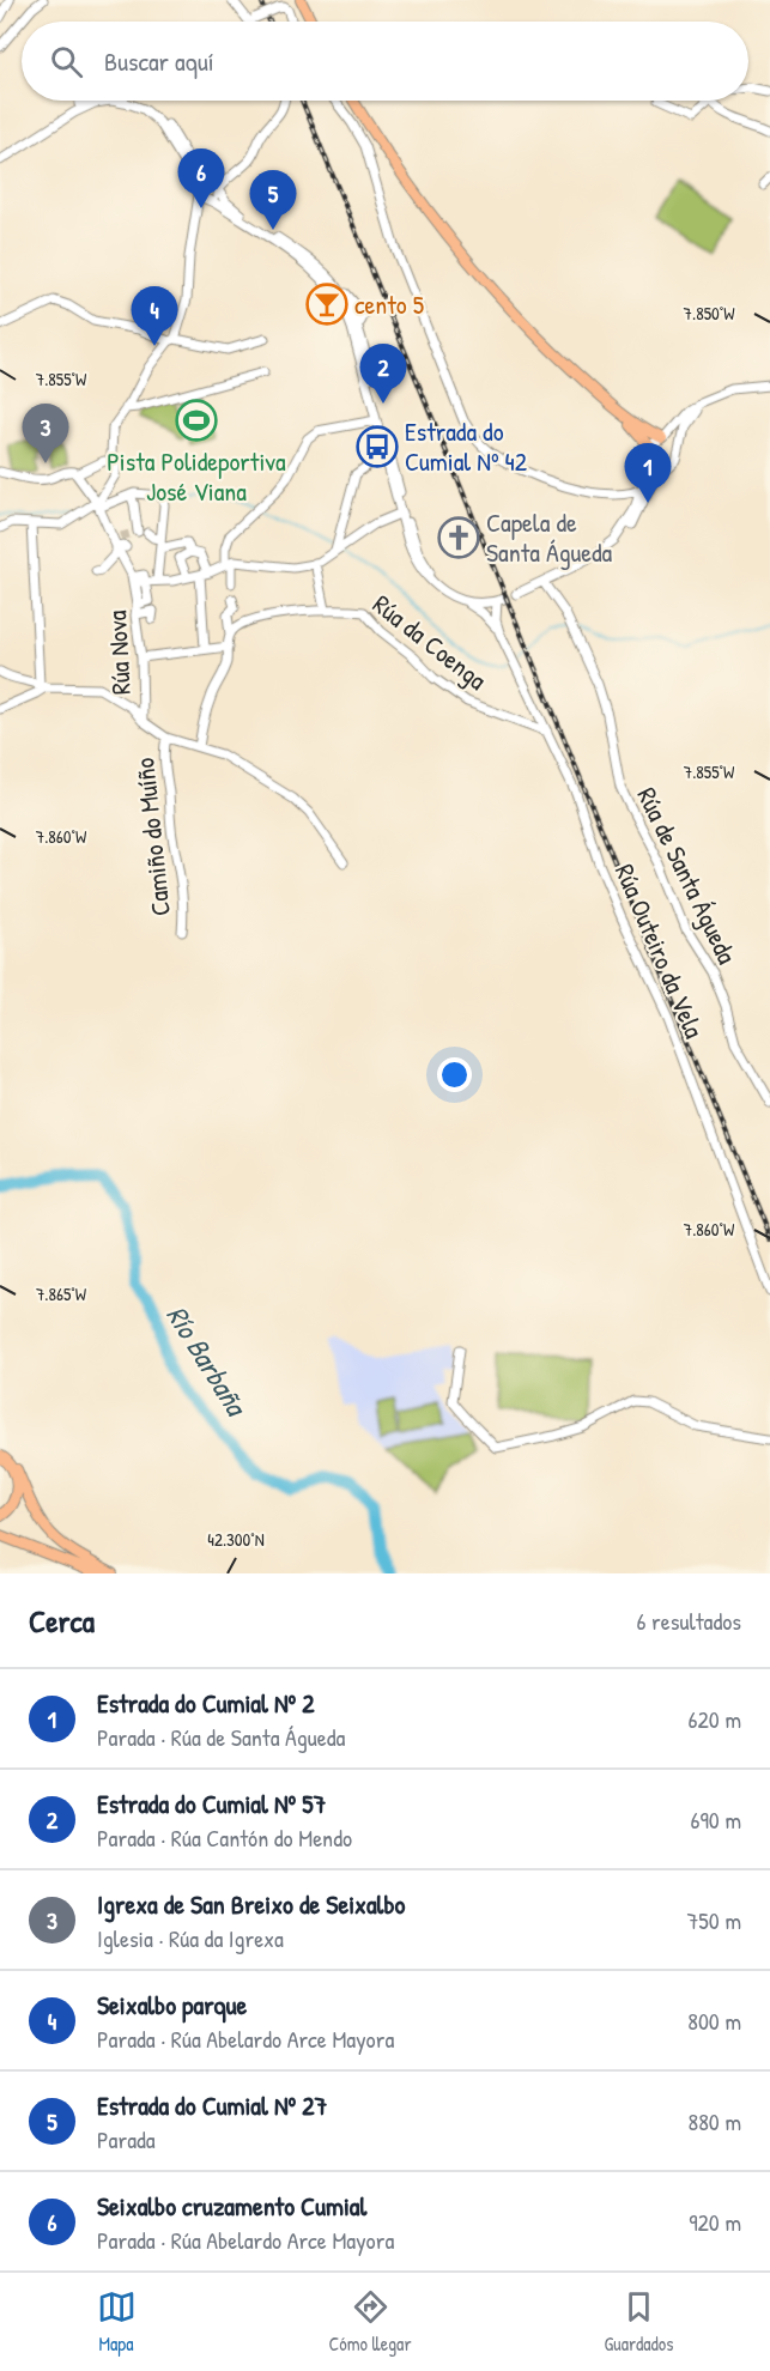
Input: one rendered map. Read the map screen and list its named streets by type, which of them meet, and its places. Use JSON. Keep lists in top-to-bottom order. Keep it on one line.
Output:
{"streets":{"street":["Rúa da Coenga","Rúa Nova","Camiño do Muíño","Rúa de Santa Águeda","Rúa Outeiro da Vela"]},"crossings":[["Rúa da Coenga","Rúa Outeiro da Vela"]],"water":["Río Barbaña"],"places":{"bar":["cento 5"],"sports":["Pista Polideportiva José Viana"],"bus stop":["Estrada do Cumial Nº 42"],"church":["Capela de Santa Águeda"]},"page":{"search":"Buscar aquí","pins":["6","5","4","2","3","1"],"heading":["Cerca","6 resultados"],"list":[{"mark":"1","name":"Estrada do Cumial Nº 2","note":"Parada · Rúa de Santa Águeda","value":"620 m"},{"mark":"2","name":"Estrada do Cumial Nº 57","note":"Parada · Rúa Cantón do Mendo","value":"690 m"},{"mark":"3","name":"Igrexa de San Breixo de Seixalbo","note":"Iglesia · Rúa da Igrexa","value":"750 m"},{"mark":"4","name":"Seixalbo parque","note":"Parada · Rúa Abelardo Arce Mayora","value":"800 m"},{"mark":"5","name":"Estrada do Cumial Nº 27","note":"Parada","value":"880 m"},{"mark":"6","name":"Seixalbo cruzamento Cumial","note":"Parada · Rúa Abelardo Arce Mayora","value":"920 m"}],"nav":["Mapa","Cómo llegar","Guardados"]},"coordinates":["7.850°W","7.855°W","7.860°W","7.865°W","42.300°N"]}
